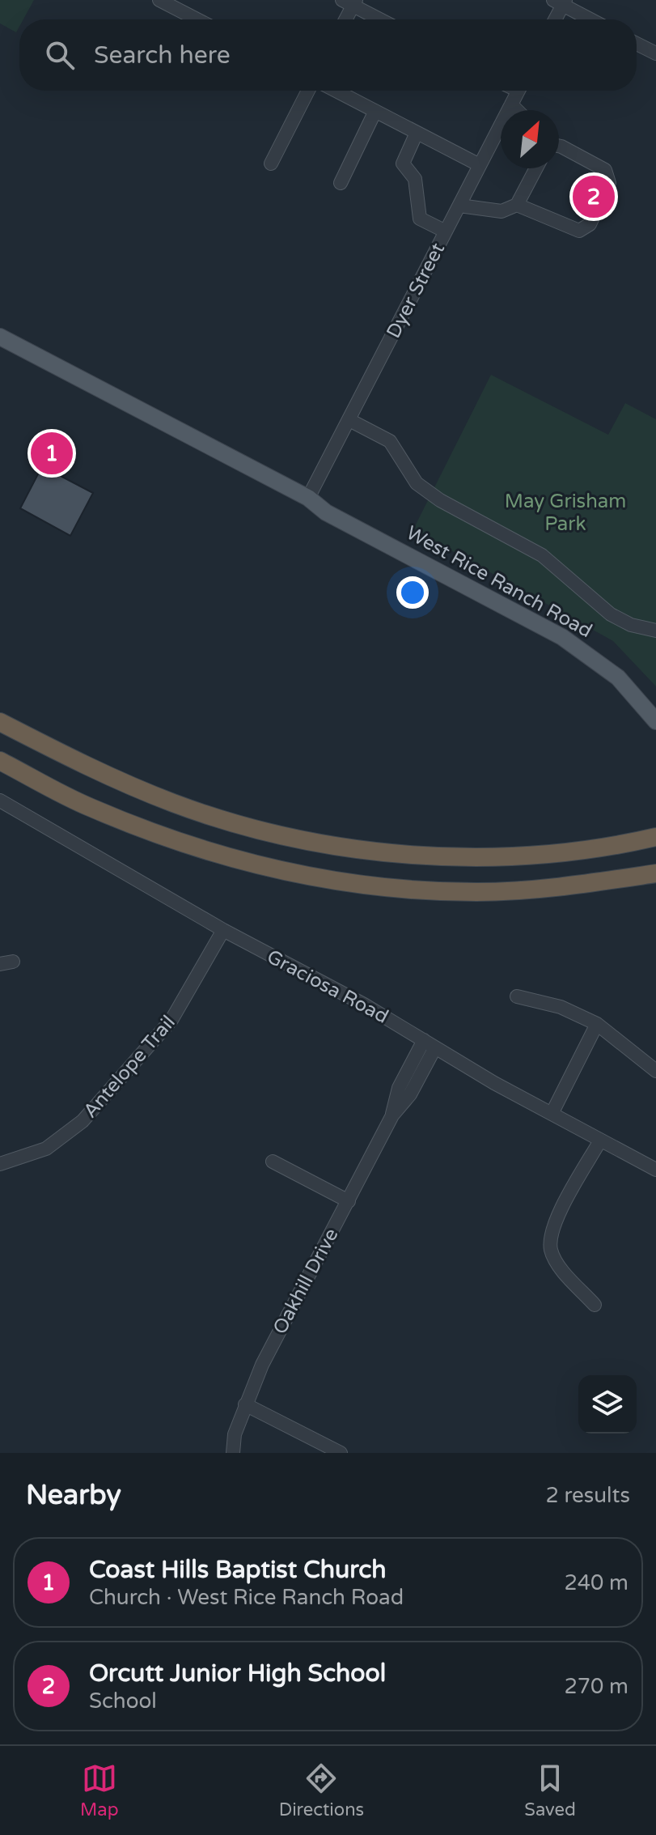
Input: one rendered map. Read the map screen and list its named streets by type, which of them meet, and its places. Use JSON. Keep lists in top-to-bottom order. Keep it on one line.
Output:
{"streets":{"main road":["West Rice Ranch Road"],"street":["Dyer Street","Graciosa Road","Antelope Trail","Oakhill Drive"]},"crossings":[["Dyer Street","West Rice Ranch Road"],["Graciosa Road","Antelope Trail"],["Graciosa Road","Oakhill Drive"]],"parks":["May Grisham Park"],"north":"top right","page":{"search":"Search here","pins":["2","1"],"heading":["Nearby","2 results"],"list":[{"mark":"1","name":"Coast Hills Baptist Church","note":"Church · West Rice Ranch Road","value":"240 m"},{"mark":"2","name":"Orcutt Junior High School","note":"School","value":"270 m"}],"nav":["Map","Directions","Saved"]}}
